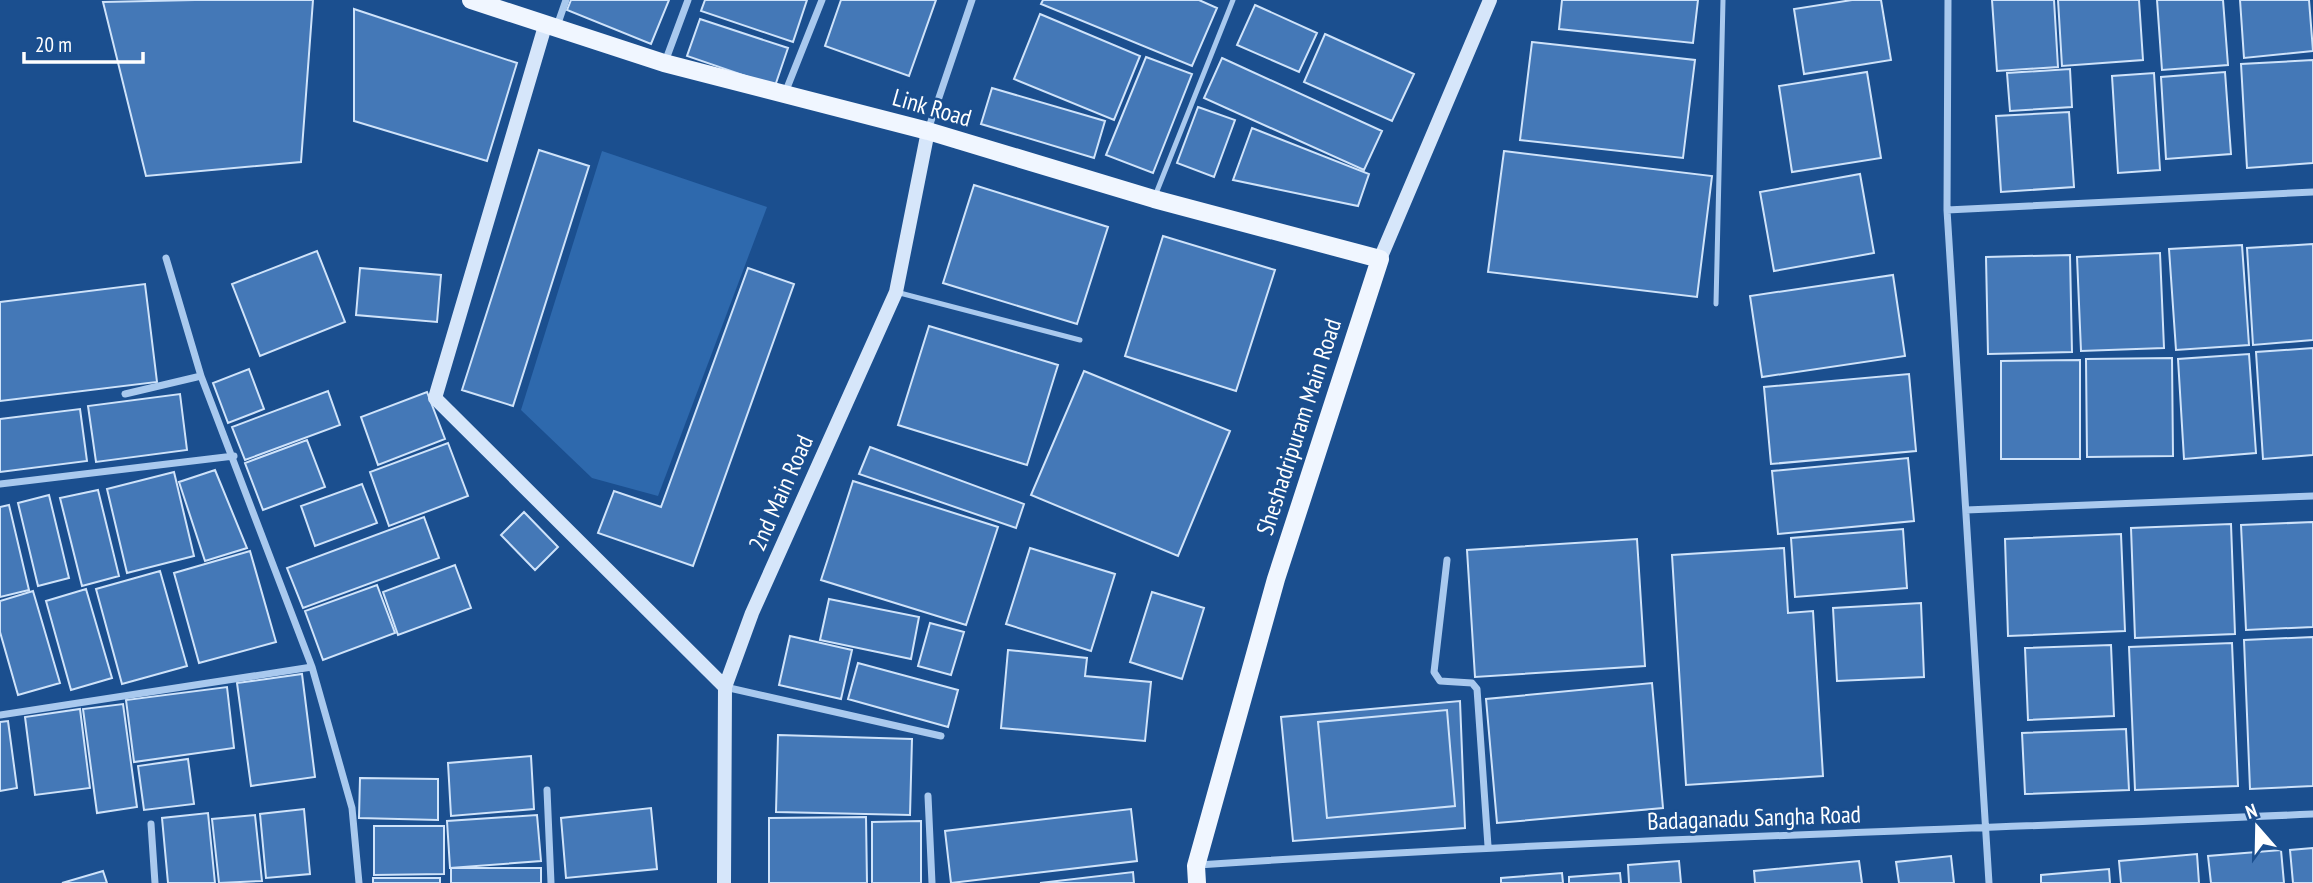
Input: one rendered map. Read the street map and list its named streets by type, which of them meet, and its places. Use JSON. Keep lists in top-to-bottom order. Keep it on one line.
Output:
{"streets":{"main road":["Link Road","Sheshadripuram Main Road"],"street":["2nd Main Road","Badaganadu Sangha Road"]},"crossings":[["Link Road","Sheshadripuram Main Road"],["Link Road","2nd Main Road"],["Sheshadripuram Main Road","Badaganadu Sangha Road"]],"scale_bar":"20 m","north":"top"}
